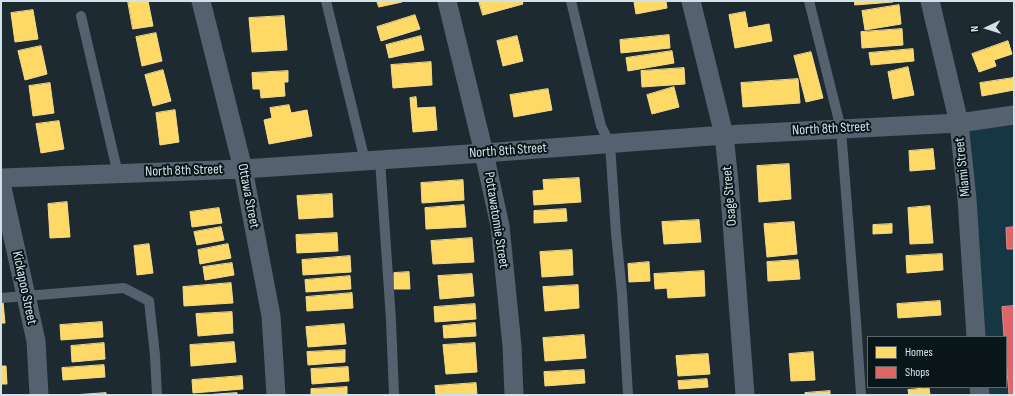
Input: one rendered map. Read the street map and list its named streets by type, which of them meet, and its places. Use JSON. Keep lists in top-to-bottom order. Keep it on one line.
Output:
{"streets":{"street":["North 8th Street","Miami Street","Ottawa Street","Osage Street","Pottawatomie Street","Kickapoo Street"]},"crossings":[["North 8th Street","Miami Street"],["North 8th Street","Ottawa Street"],["North 8th Street","Osage Street"],["North 8th Street","Pottawatomie Street"]],"legend":["Homes","Shops"],"north":"left"}
